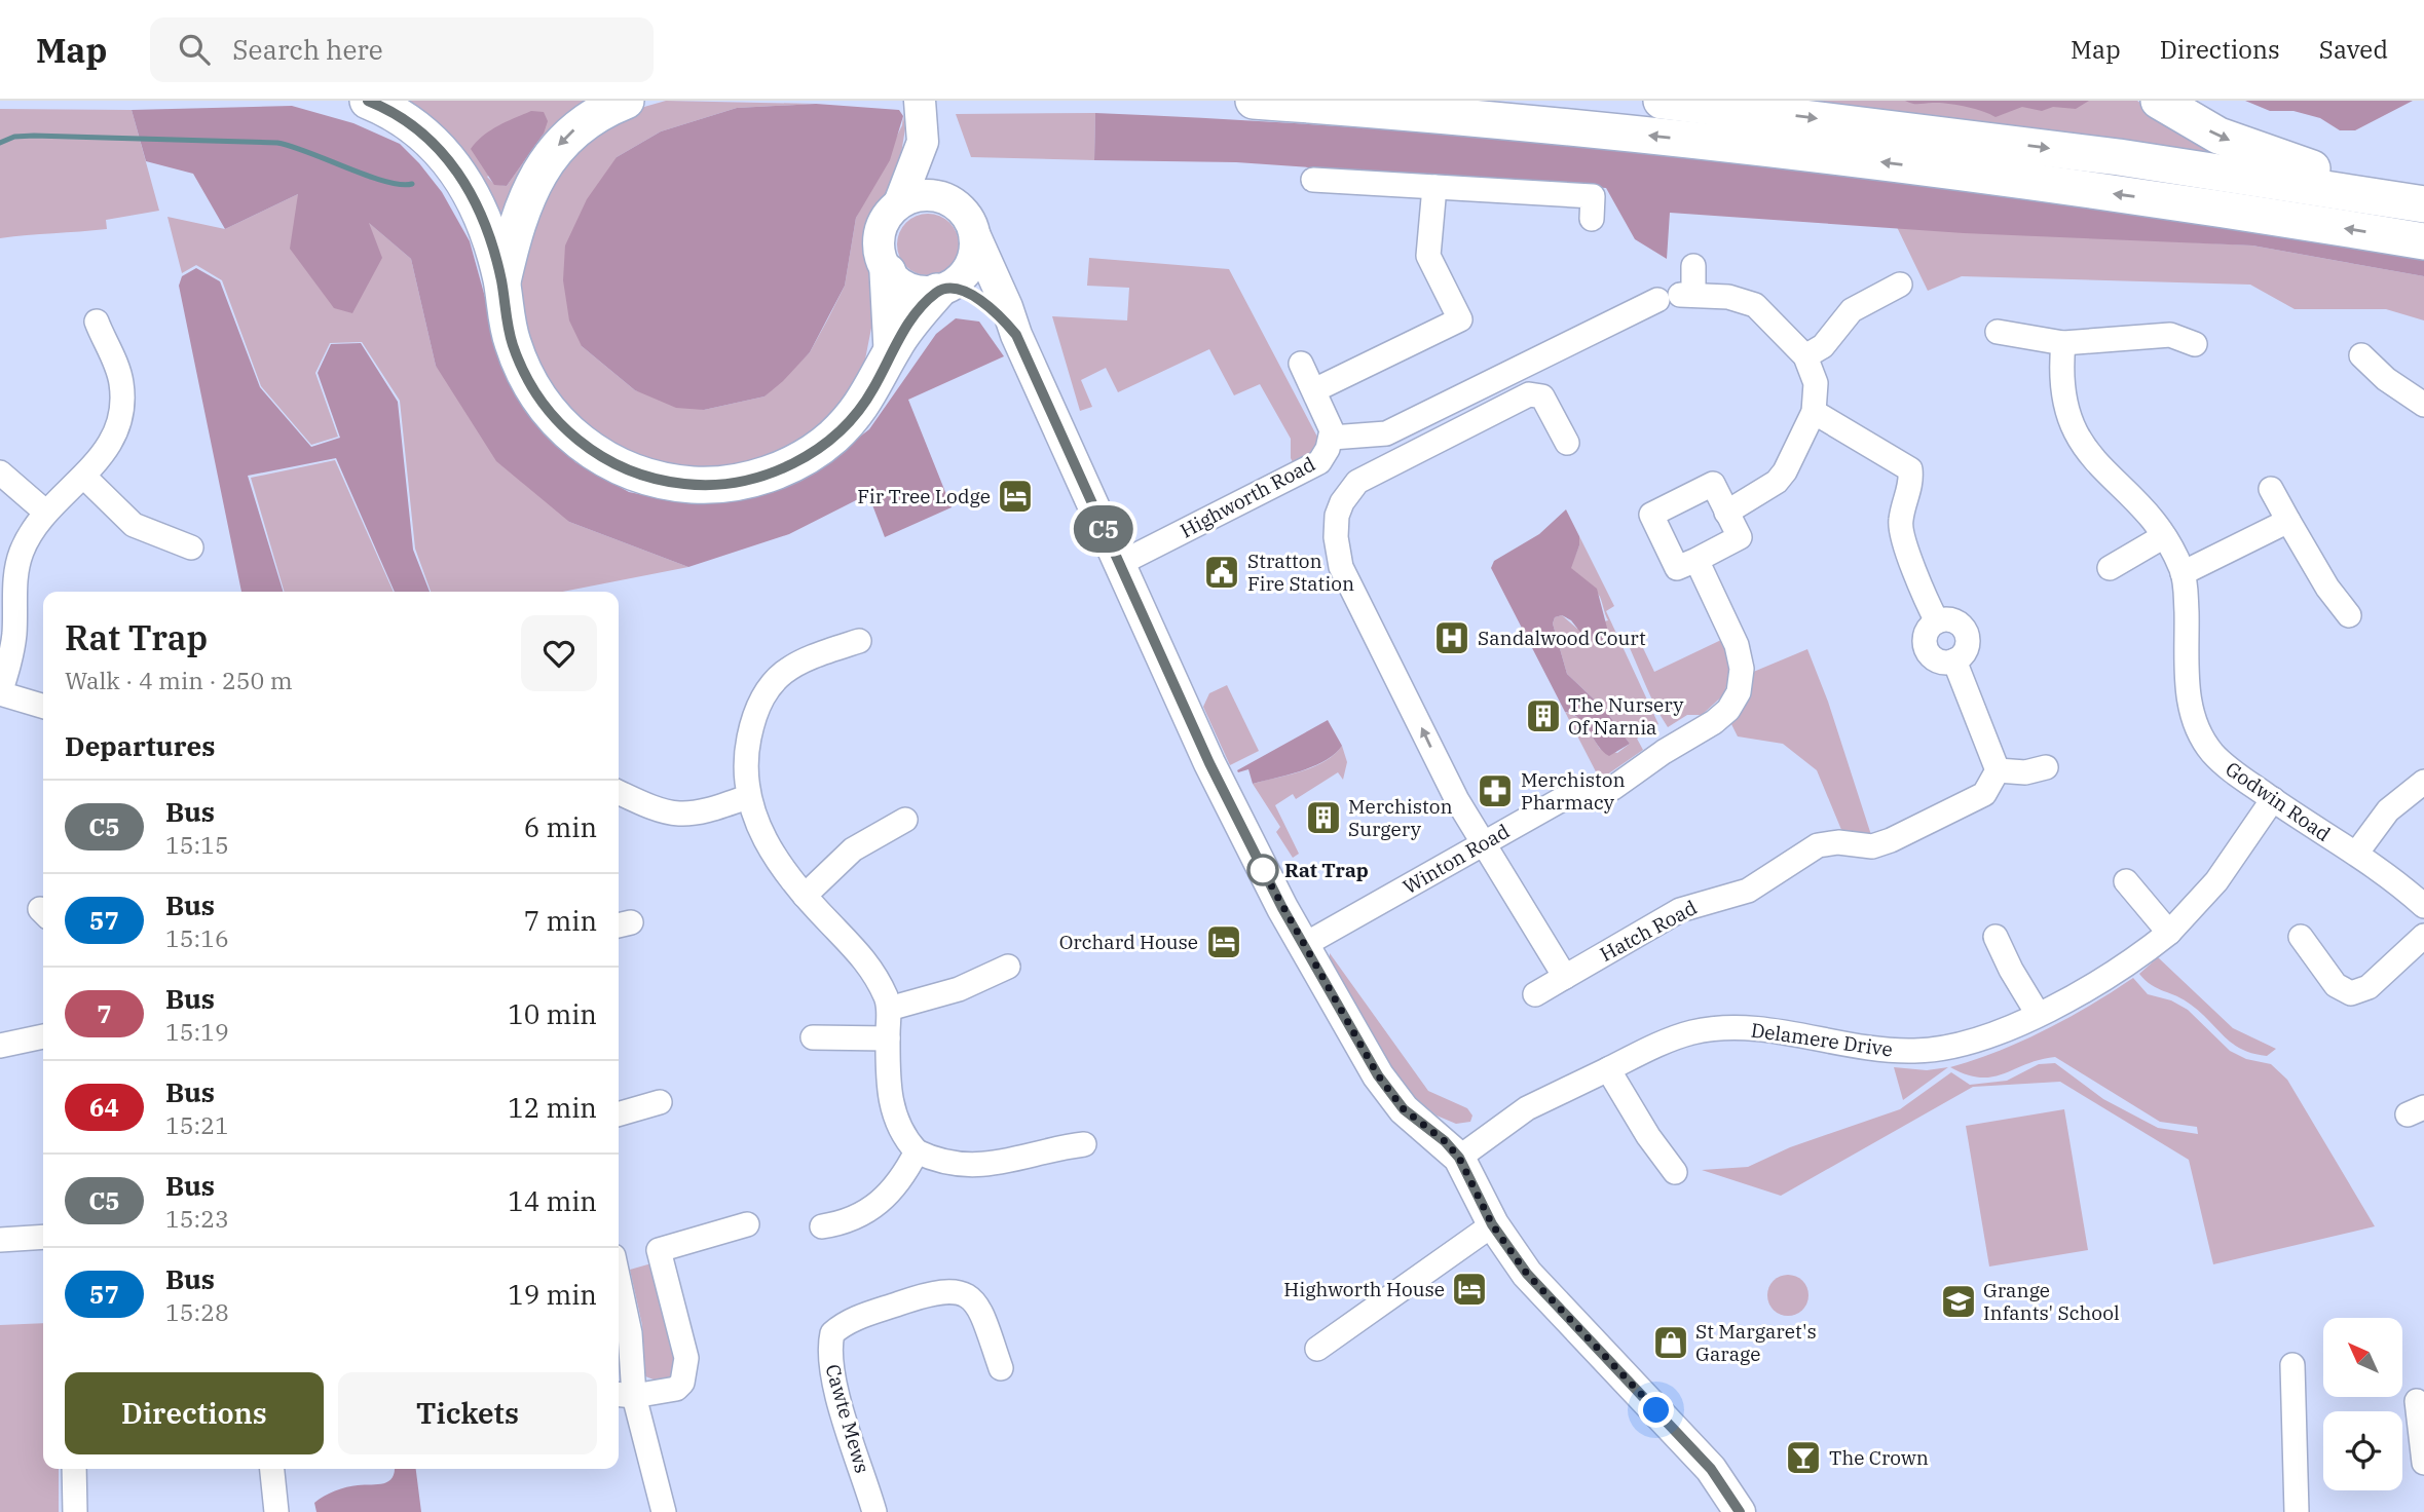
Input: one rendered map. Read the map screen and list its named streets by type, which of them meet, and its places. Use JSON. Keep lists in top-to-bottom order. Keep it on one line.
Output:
{"streets":{"street":["Highworth Road","Godwin Road","Winton Road","Hatch Road","Delamere Drive","Cawte Mews"]},"crossings":[["Godwin Road","Delamere Drive"]],"places":{"hotel":["Fir Tree Lodge","Orchard House","Highworth House"],"public building":["Stratton Fire Station"],"hospital":["Sandalwood Court"],"building":["The Nursery Of Narnia","Merchiston Surgery"],"pharmacy":["Merchiston Pharmacy"],"other":["Rat Trap"],"school or university":["Grange Infants' School"],"shop":["St Margaret's Garage"],"bar":["The Crown"]},"lines":["bus line C5"],"north":"top left","page":{"header":"Map","search":"Search here","nav":["Map","Directions","Saved"],"on_map":"C5","heading":[["Rat Trap","Walk · 4 min · 250 m"],"Departures"],"list":[{"mark":"C5","name":"Bus","note":"15:15","value":"6 min"},{"mark":"57","name":"Bus","note":"15:16","value":"7 min"},{"mark":"7","name":"Bus","note":"15:19","value":"10 min"},{"mark":"64","name":"Bus","note":"15:21","value":"12 min"},{"mark":"C5","name":"Bus","note":"15:23","value":"14 min"},{"mark":"57","name":"Bus","note":"15:28","value":"19 min"}],"buttons":["Directions","Tickets"]}}
